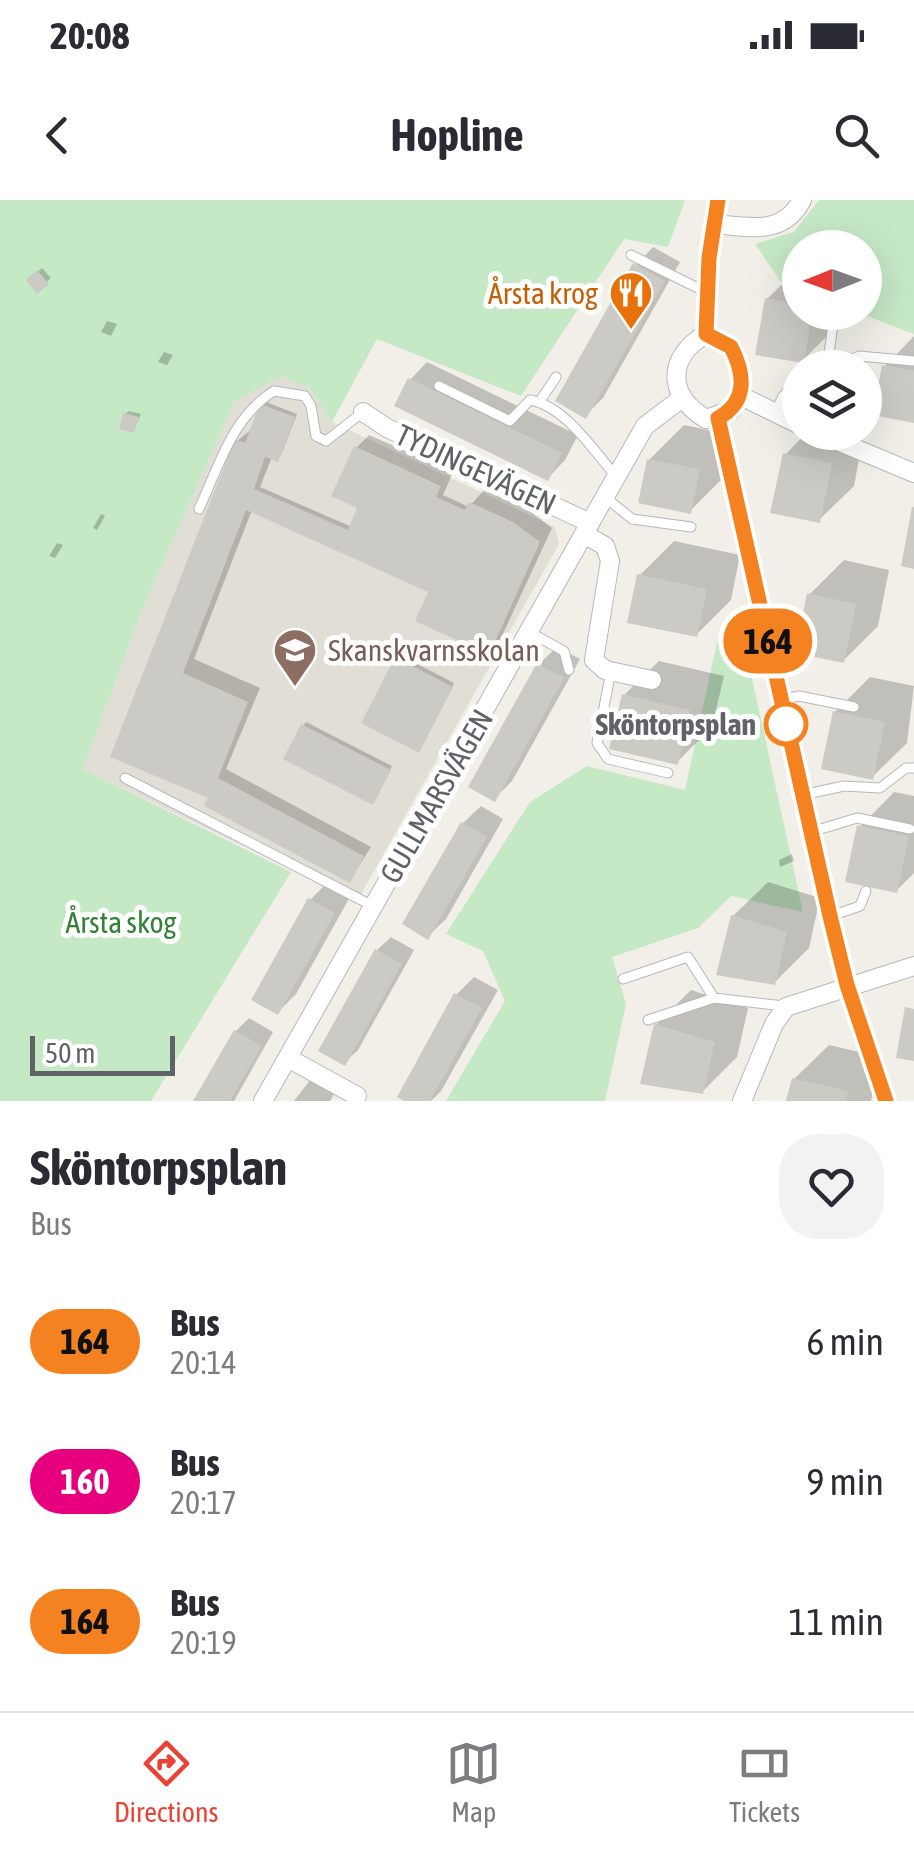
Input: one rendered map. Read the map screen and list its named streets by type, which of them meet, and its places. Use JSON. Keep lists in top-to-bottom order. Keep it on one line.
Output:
{"streets":{"street":["TYDINGEVÄGEN","GULLMARSVÄGEN"]},"crossings":[["TYDINGEVÄGEN","GULLMARSVÄGEN"]],"parks":["Årsta skog"],"places":{"restaurant":["Årsta krog"],"school or university":["Skanskvarnsskolan"],"other":["Sköntorpsplan"]},"lines":["bus line 164"],"scale_bar":"50 m","north":"left","page":{"status":"20:08","header":"Hopline","on_map":"164","scale":"50 m","heading":["Sköntorpsplan","Bus"],"list":[{"mark":"164","name":"Bus","note":"20:14","value":"6 min"},{"mark":"160","name":"Bus","note":"20:17","value":"9 min"},{"mark":"164","name":"Bus","note":"20:19","value":"11 min"}],"tabs":["Directions","Map","Tickets"]}}
